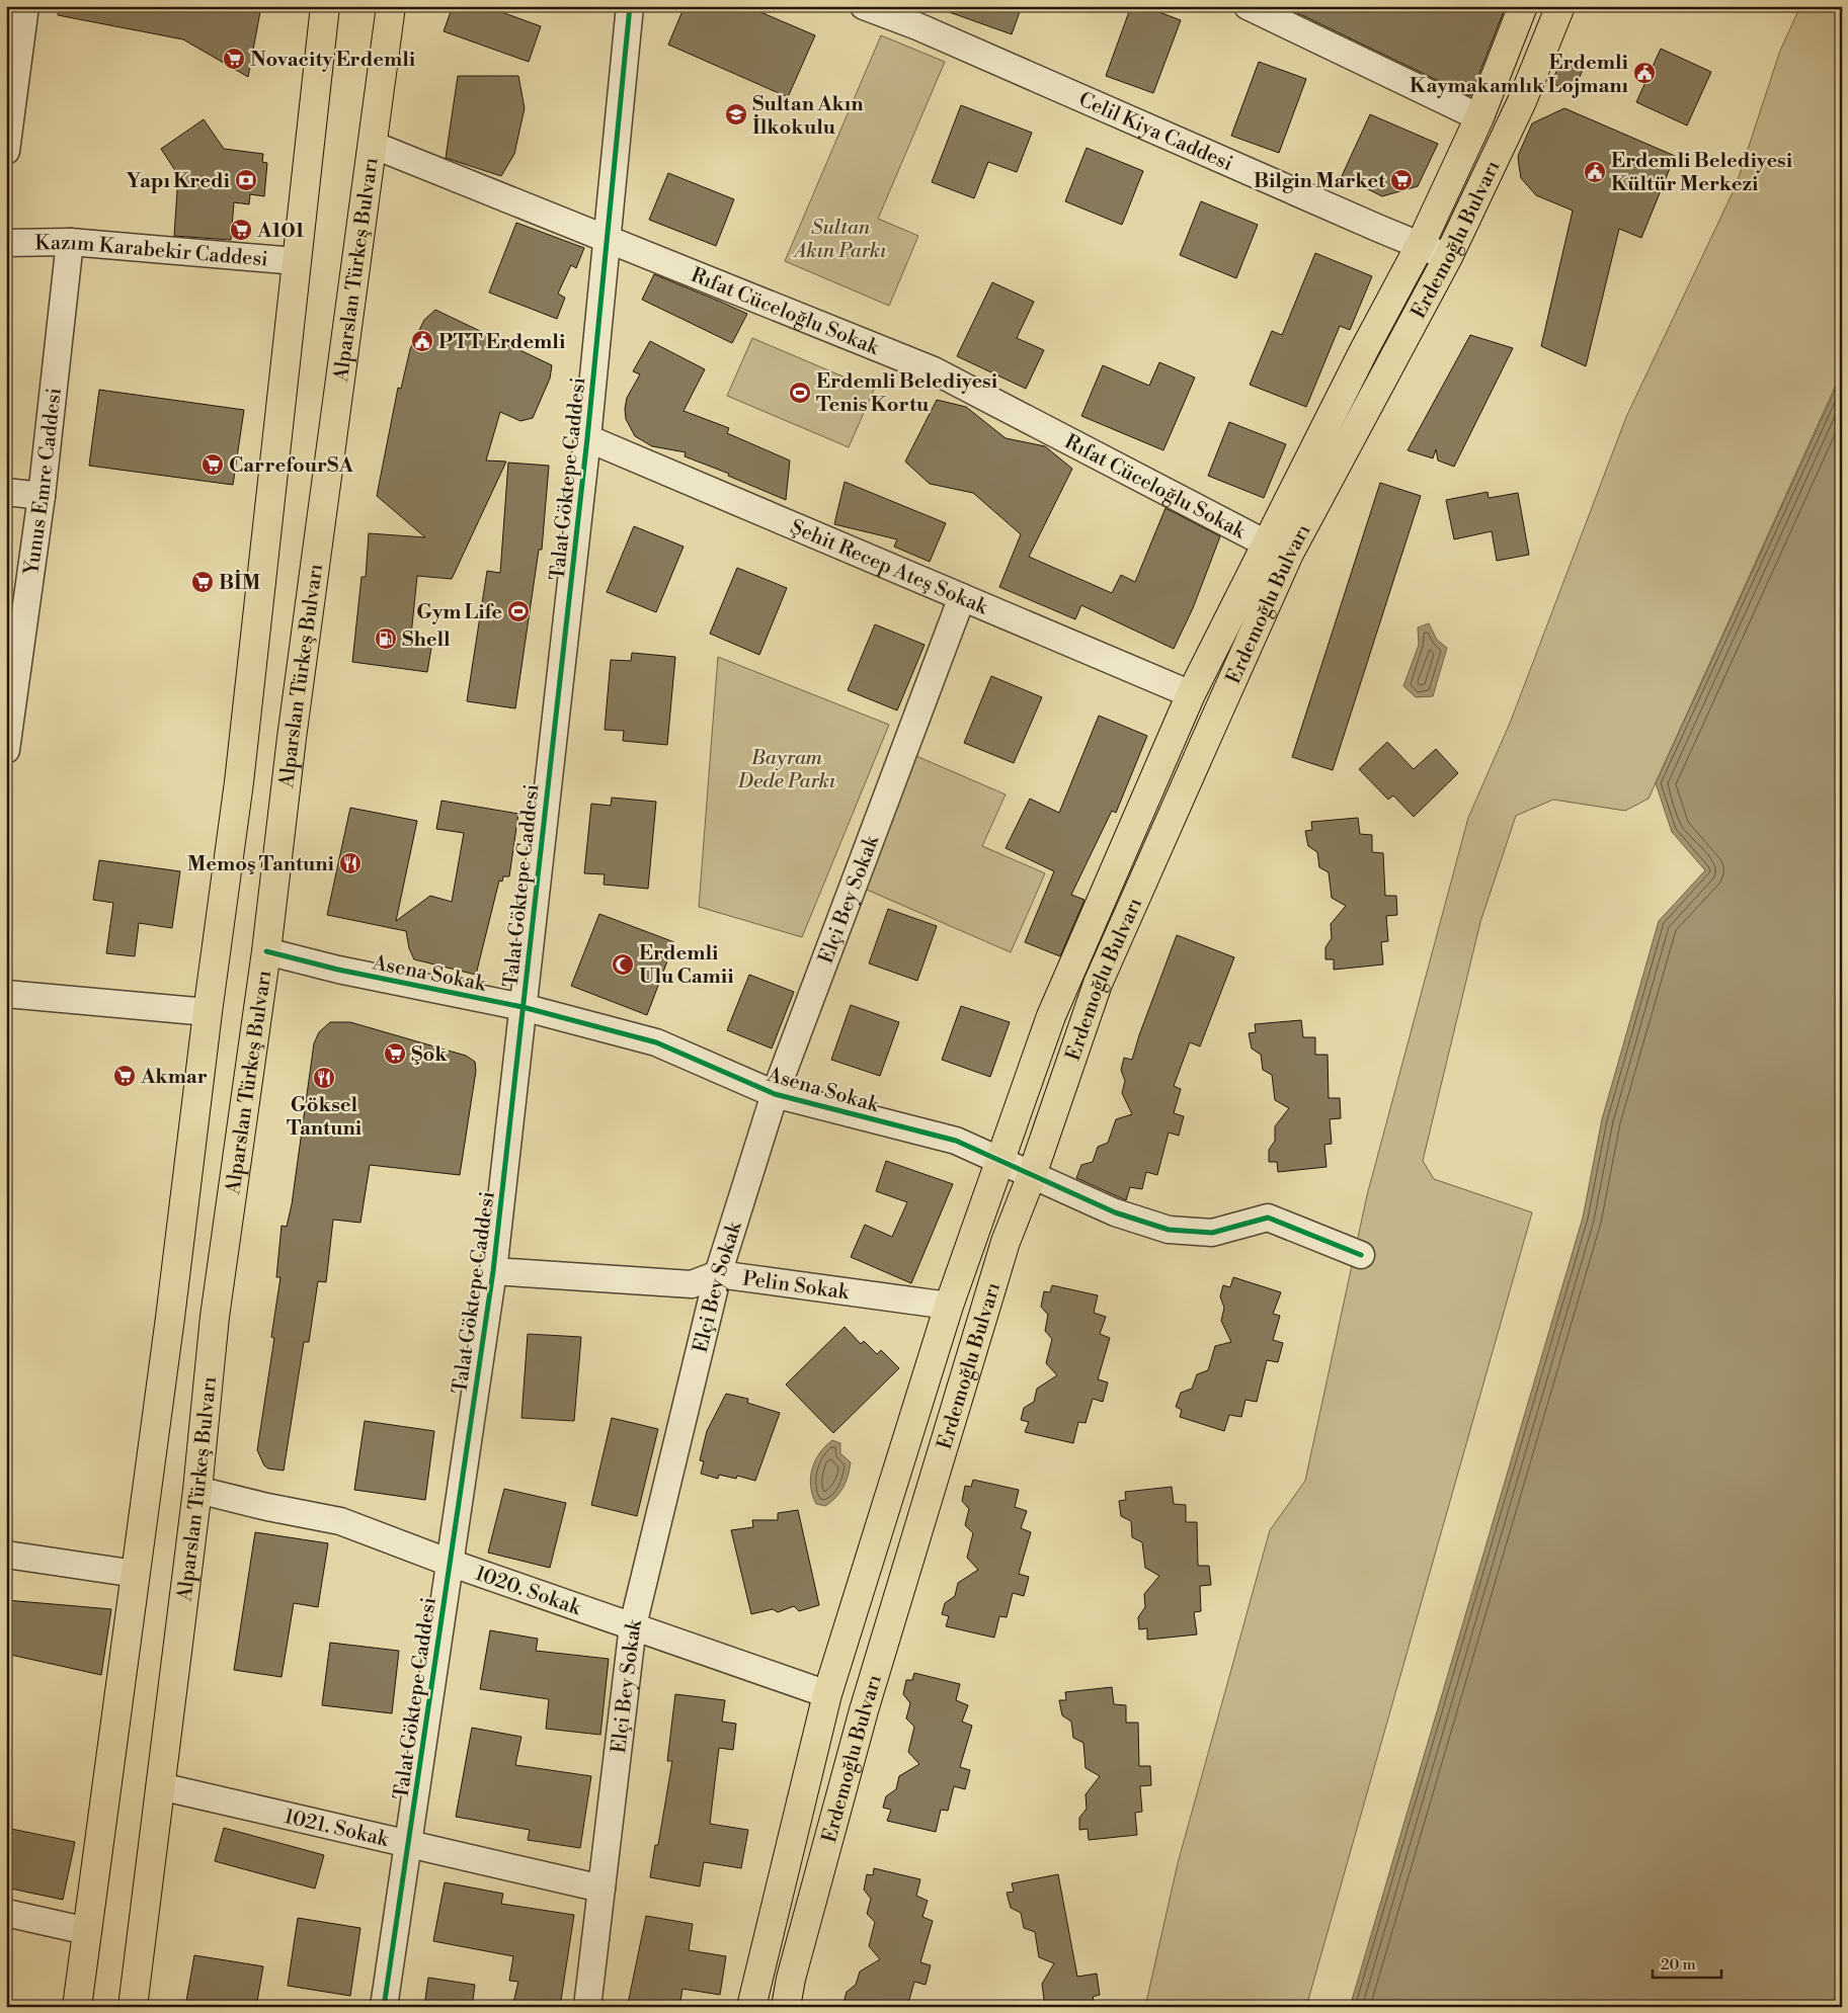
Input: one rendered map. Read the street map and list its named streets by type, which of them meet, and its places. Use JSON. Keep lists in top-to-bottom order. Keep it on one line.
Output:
{"streets":{"main road":["Erdemoğlu Bulvarı","Alparslan Türkeş Bulvarı"],"street":["Celil Kiya Caddesi","Kazım Karabekir Caddesi","Rıfat Cüceloğlu Sokak","Talat Göktepe Caddesi","Yunus Emre Caddesi","Şehit Recep Ateş Sokak","Elçi Bey Sokak","Asena Sokak","Pelin Sokak","1020. Sokak","1021. Sokak"]},"crossings":[["Celil Kiya Caddesi","Erdemoğlu Bulvarı"],["Erdemoğlu Bulvarı","Rıfat Cüceloğlu Sokak"],["Erdemoğlu Bulvarı","Şehit Recep Ateş Sokak"],["Erdemoğlu Bulvarı","Asena Sokak"],["Erdemoğlu Bulvarı","Pelin Sokak"],["Erdemoğlu Bulvarı","1020. Sokak"],["Kazım Karabekir Caddesi","Yunus Emre Caddesi"],["Alparslan Türkeş Bulvarı","Rıfat Cüceloğlu Sokak"],["Alparslan Türkeş Bulvarı","Asena Sokak"],["Alparslan Türkeş Bulvarı","1020. Sokak"],["Alparslan Türkeş Bulvarı","1021. Sokak"],["Rıfat Cüceloğlu Sokak","Talat Göktepe Caddesi"],["Talat Göktepe Caddesi","Şehit Recep Ateş Sokak"],["Talat Göktepe Caddesi","Asena Sokak"],["Talat Göktepe Caddesi","Pelin Sokak"],["Talat Göktepe Caddesi","1020. Sokak"],["Talat Göktepe Caddesi","1021. Sokak"],["Şehit Recep Ateş Sokak","Elçi Bey Sokak"],["Elçi Bey Sokak","Asena Sokak"],["Elçi Bey Sokak","Pelin Sokak"],["Elçi Bey Sokak","1020. Sokak"],["Elçi Bey Sokak","1021. Sokak"]],"parks":["Sultan Akın Parkı","Bayram Dede Parkı"],"places":{"supermarket":["Novacity Erdemli","Bilgin Market","A101","CarrefourSA","BİM","Şok","Akmar"],"public building":["Erdemli Kaymakamlık Lojmanı","Erdemli Belediyesi Kültür Merkezi","PTT Erdemli"],"school or university":["Sultan Akın İlkokulu"],"bank":["Yapı Kredi"],"sports":["Erdemli Belediyesi Tenis Kortu","Gym Life"],"fuel station":["Shell"],"restaurant":["Memoş Tantuni","Göksel Tantuni"],"mosque":["Erdemli Ulu Camii"]},"scale_bar":"20 m"}
